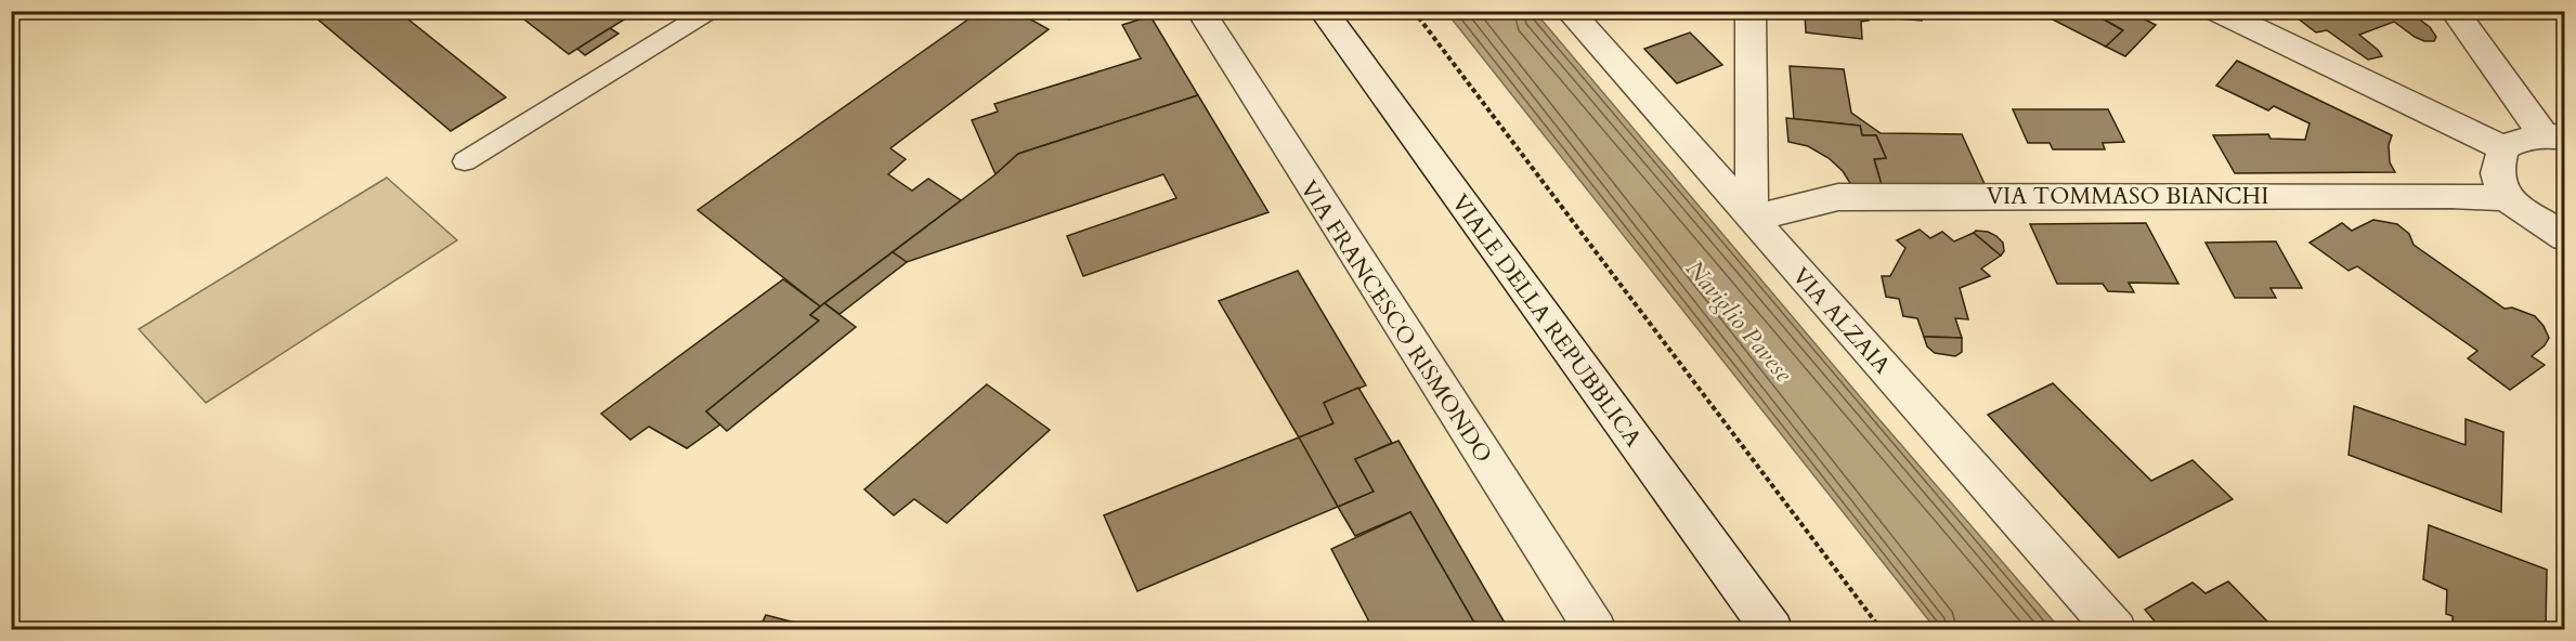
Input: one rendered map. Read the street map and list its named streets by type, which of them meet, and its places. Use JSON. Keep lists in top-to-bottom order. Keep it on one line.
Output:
{"streets":{"street":["VIA TOMMASO BIANCHI","VIALE DELLA REPUBBLICA","VIA ALZAIA","VIA FRANCESCO RISMONDO"]},"crossings":[["VIA TOMMASO BIANCHI","VIA ALZAIA"]],"water":["Naviglio Pavese"]}
